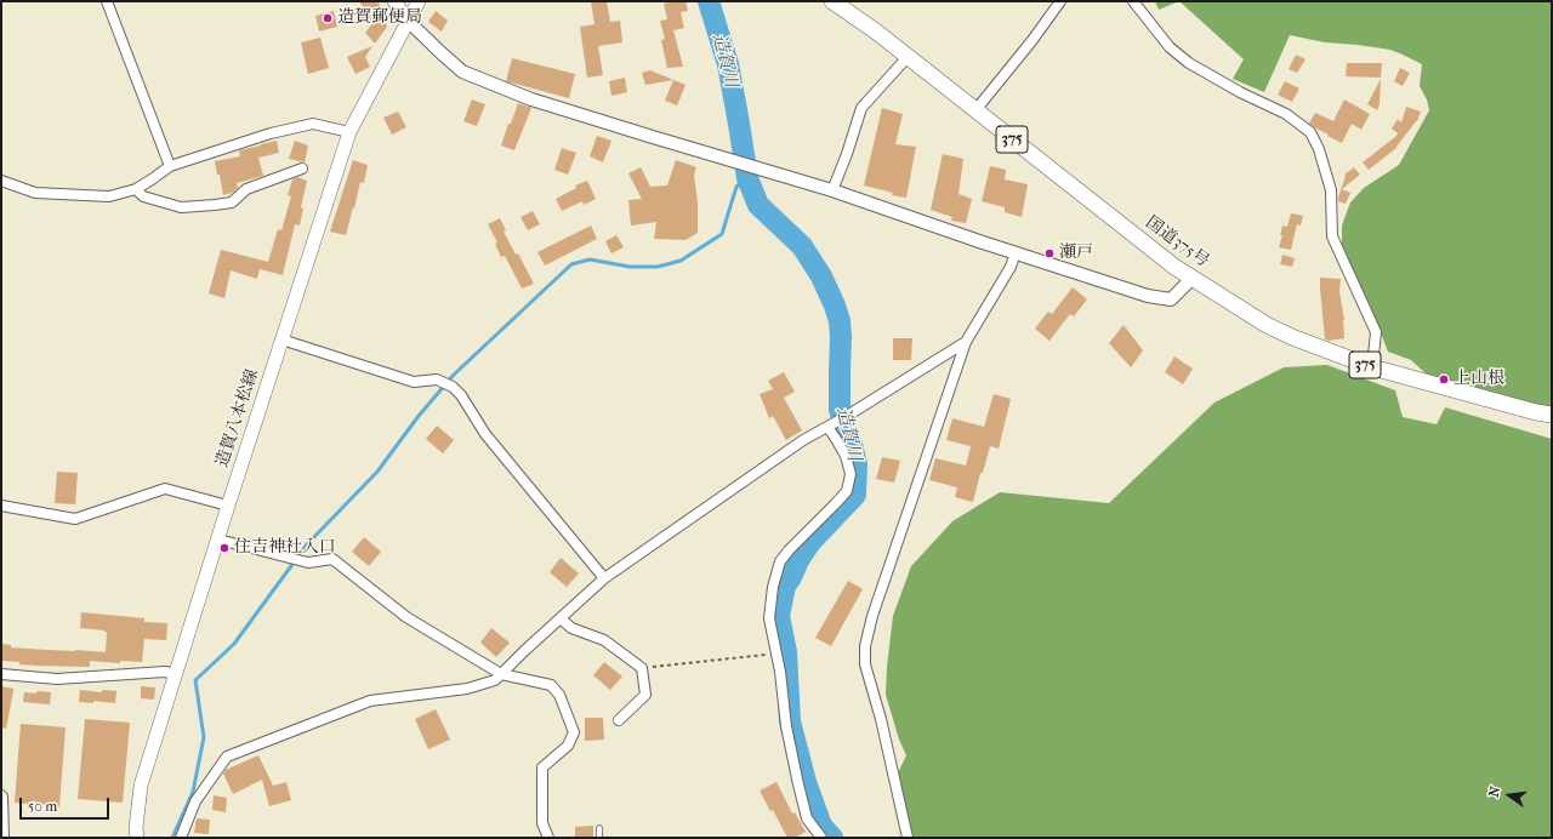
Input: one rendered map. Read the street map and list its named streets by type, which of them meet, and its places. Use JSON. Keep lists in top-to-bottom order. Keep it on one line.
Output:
{"streets":{"highway":["375","国道375号"],"main road":["造賀八本松線"]},"water":["造賀川"],"places":["造賀郵便局","瀬戸","上山根","住吉神社入口"],"scale_bar":"50 m","north":"left"}
